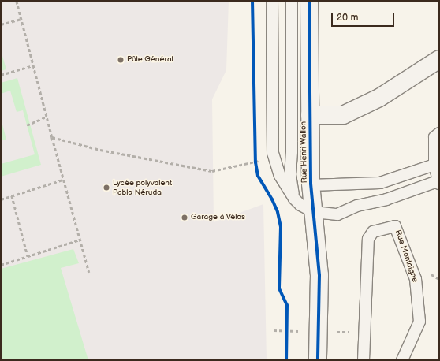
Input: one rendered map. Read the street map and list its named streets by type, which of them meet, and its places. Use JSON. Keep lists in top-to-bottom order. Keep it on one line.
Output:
{"streets":{"street":["Rue Henri Wallon"],"lane":["Rue Montaigne"]},"places":["Pôle Général","Lycée polyvalent Pablo Néruda","Garage à Vélos"],"scale_bar":"20 m"}
